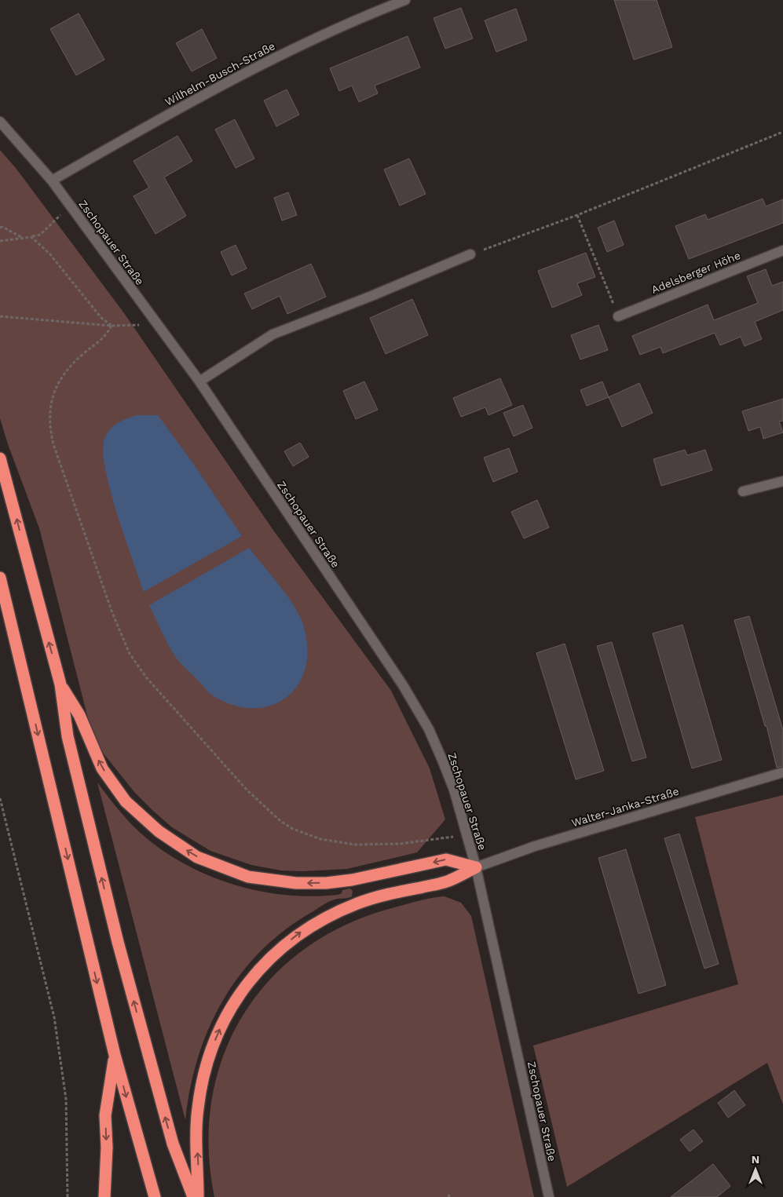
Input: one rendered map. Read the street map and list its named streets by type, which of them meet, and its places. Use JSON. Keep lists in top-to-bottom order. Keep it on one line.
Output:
{"streets":{"street":["Wilhelm-Busch-Straße","Zschopauer Straße","Adelsberger Höhe","Walter-Janka-Straße"]},"crossings":[["Wilhelm-Busch-Straße","Zschopauer Straße"],["Zschopauer Straße","Walter-Janka-Straße"]],"north":"top"}
